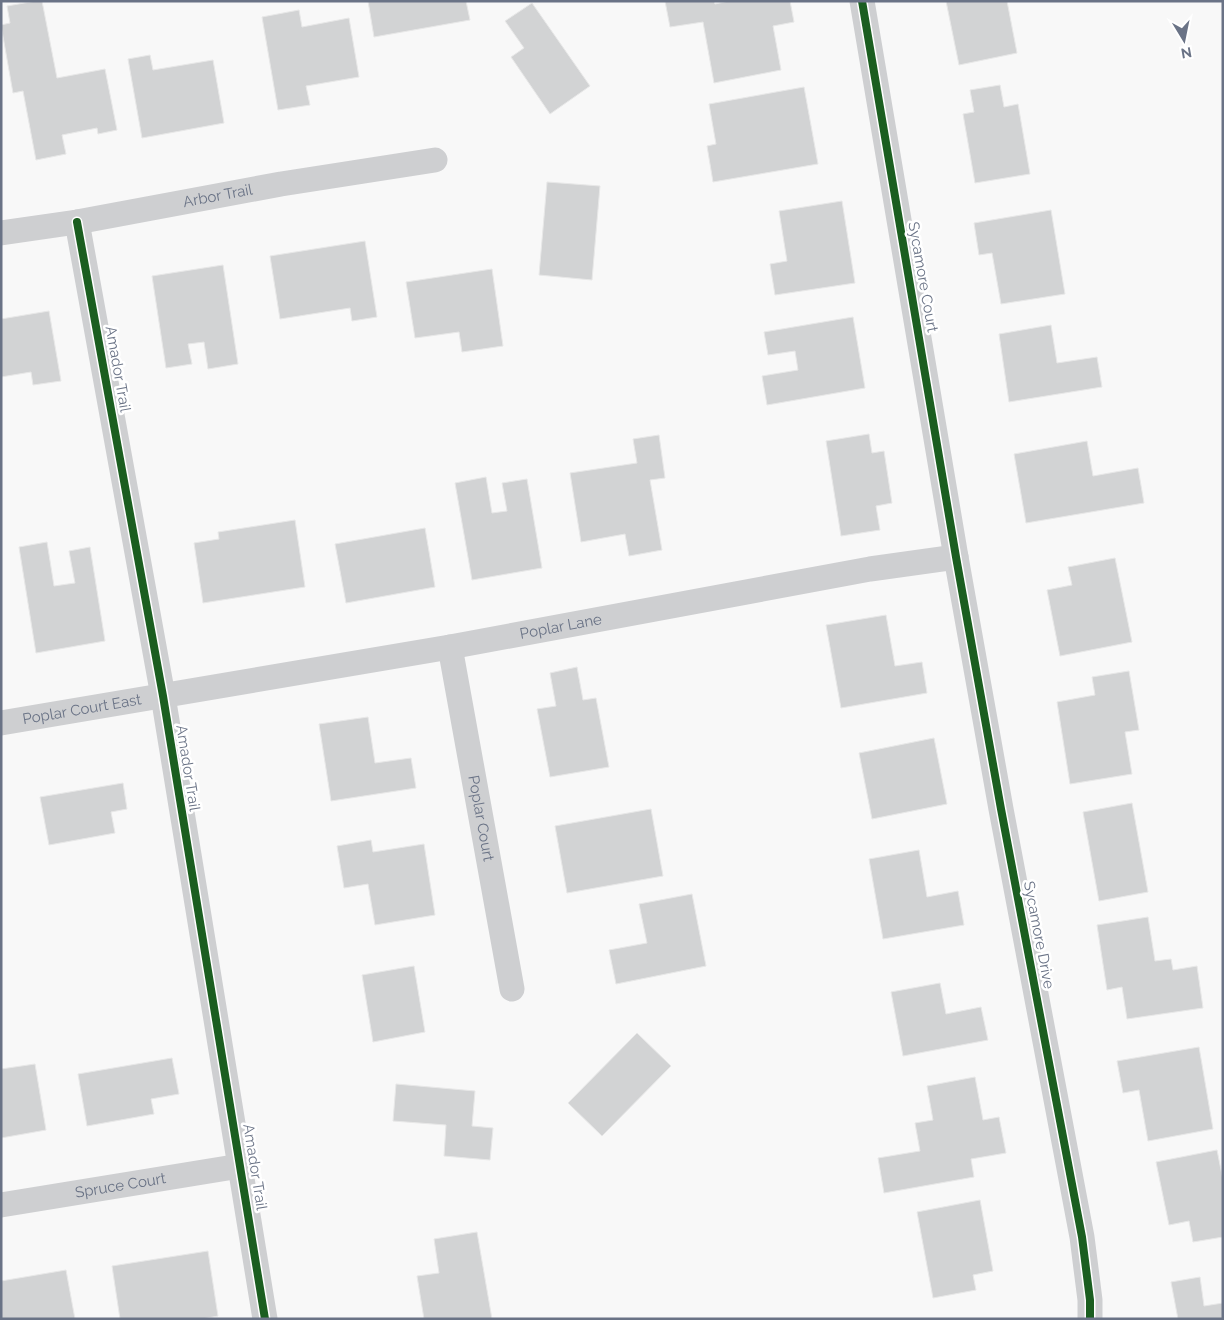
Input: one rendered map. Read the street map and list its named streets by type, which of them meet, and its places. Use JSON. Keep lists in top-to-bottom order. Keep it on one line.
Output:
{"streets":{"street":["Arbor Trail","Sycamore Court","Amador Trail","Poplar Lane","Poplar Court East","Poplar Court","Sycamore Drive","Spruce Court"]},"crossings":[["Arbor Trail","Amador Trail"],["Sycamore Court","Poplar Lane"],["Sycamore Court","Sycamore Drive"],["Amador Trail","Poplar Lane"],["Amador Trail","Poplar Court East"],["Amador Trail","Spruce Court"],["Poplar Lane","Poplar Court East"],["Poplar Lane","Poplar Court"],["Poplar Lane","Sycamore Drive"]],"north":"bottom"}
